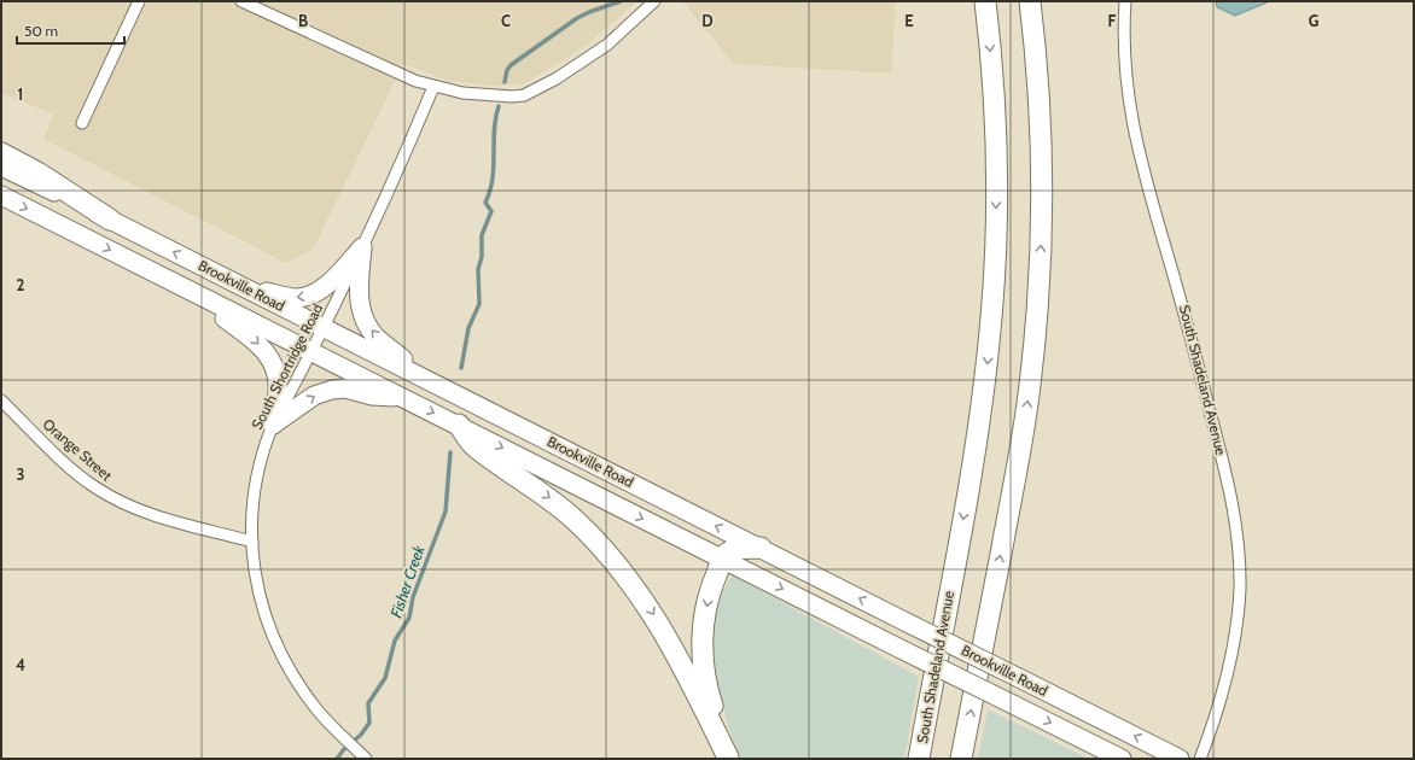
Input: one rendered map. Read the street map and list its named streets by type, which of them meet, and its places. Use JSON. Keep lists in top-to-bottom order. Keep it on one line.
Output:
{"streets":{"highway":["South Shadeland Avenue"],"main road":["Brookville Road"],"street":["South Shortridge Road","Orange Street"]},"crossings":[["Brookville Road","South Shortridge Road"],["South Shortridge Road","Orange Street"]],"water":["Fisher Creek"],"scale_bar":"50 m","grid":{"columns":["B","C","D","E","F","G"],"rows":["1","2","3","4"]}}
